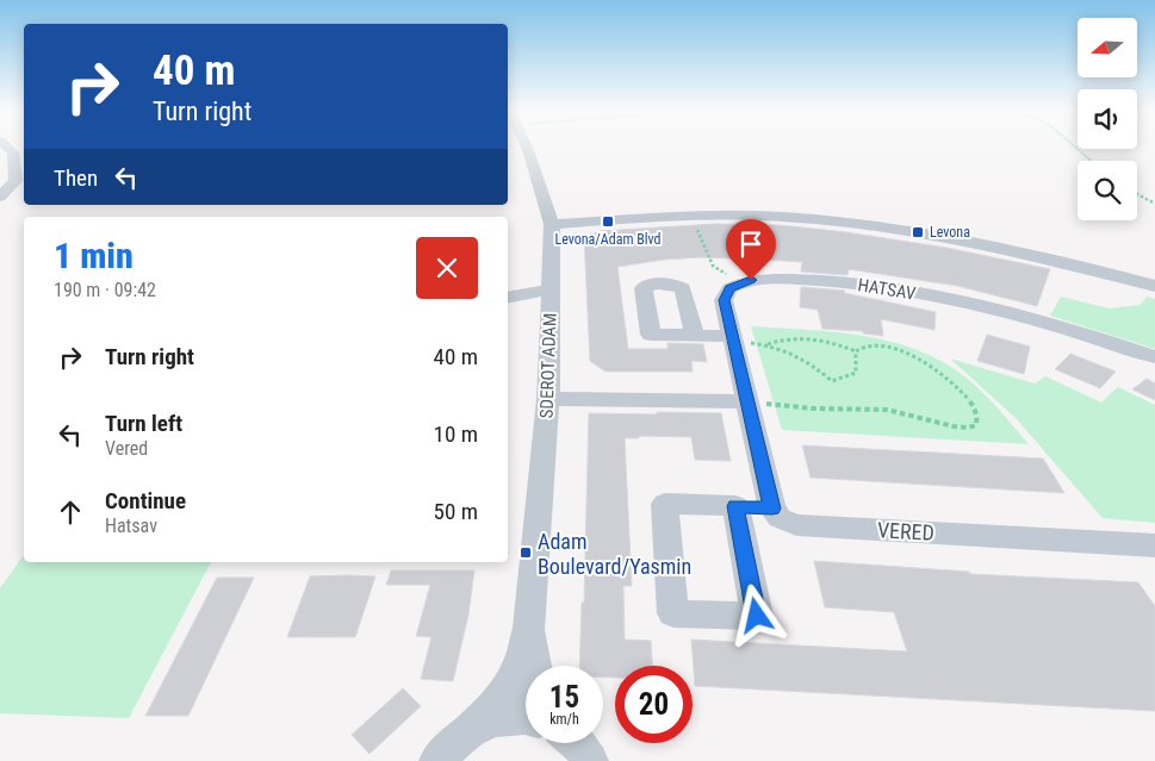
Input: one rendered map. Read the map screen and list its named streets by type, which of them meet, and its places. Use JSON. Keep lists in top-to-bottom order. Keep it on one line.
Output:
{"streets":{"street":["HATSAV","SDEROT ADAM","VERED"]},"places":{"transit":["Levona/Adam Blvd","Levona","Adam Boulevard/Yasmin"]},"north":"left","page":{"turn":["40 m","Turn right"],"then":"Then","heading":["1 min","190 m · 09:42"],"list":[{"name":"Turn right","value":"40 m"},{"name":"Turn left","note":"Vered","value":"10 m"},{"name":"Continue","note":"Hatsav","value":"50 m"}],"speed":"15 km/h","limit":"20"}}
